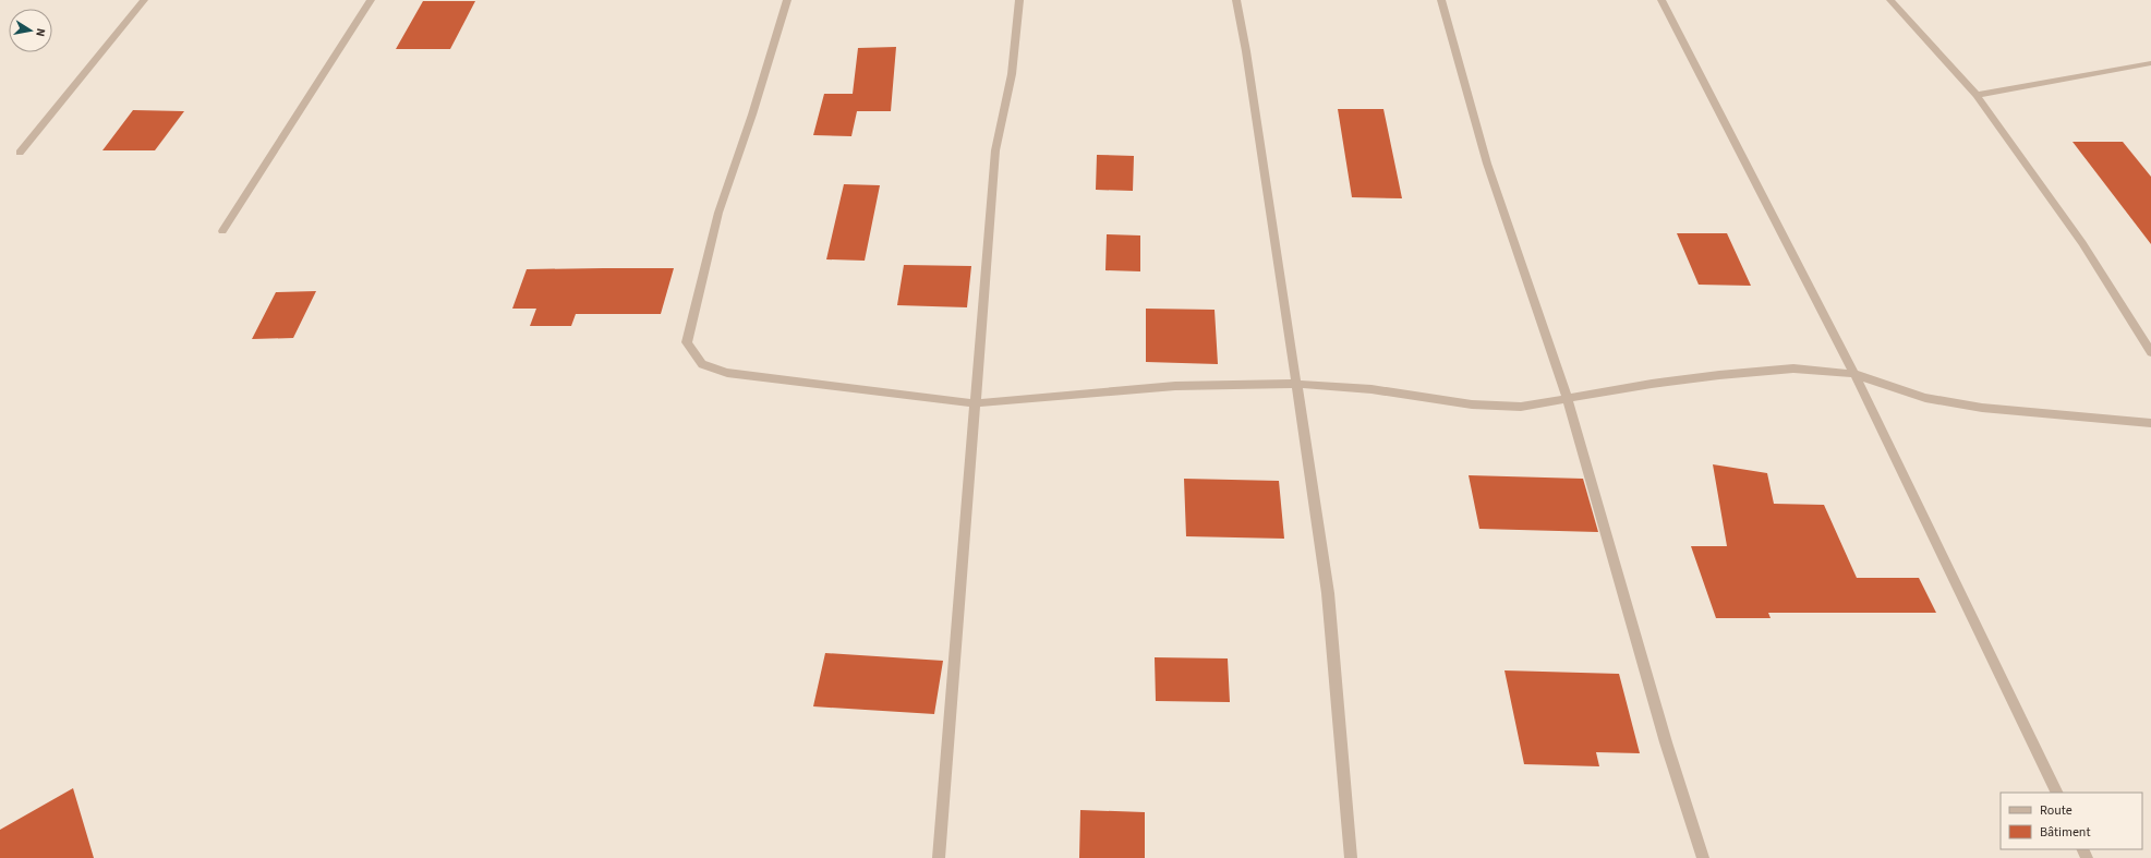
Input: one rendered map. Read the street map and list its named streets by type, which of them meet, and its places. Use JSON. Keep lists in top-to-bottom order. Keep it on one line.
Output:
{"legend":["Route","Bâtiment"],"north":"right"}
